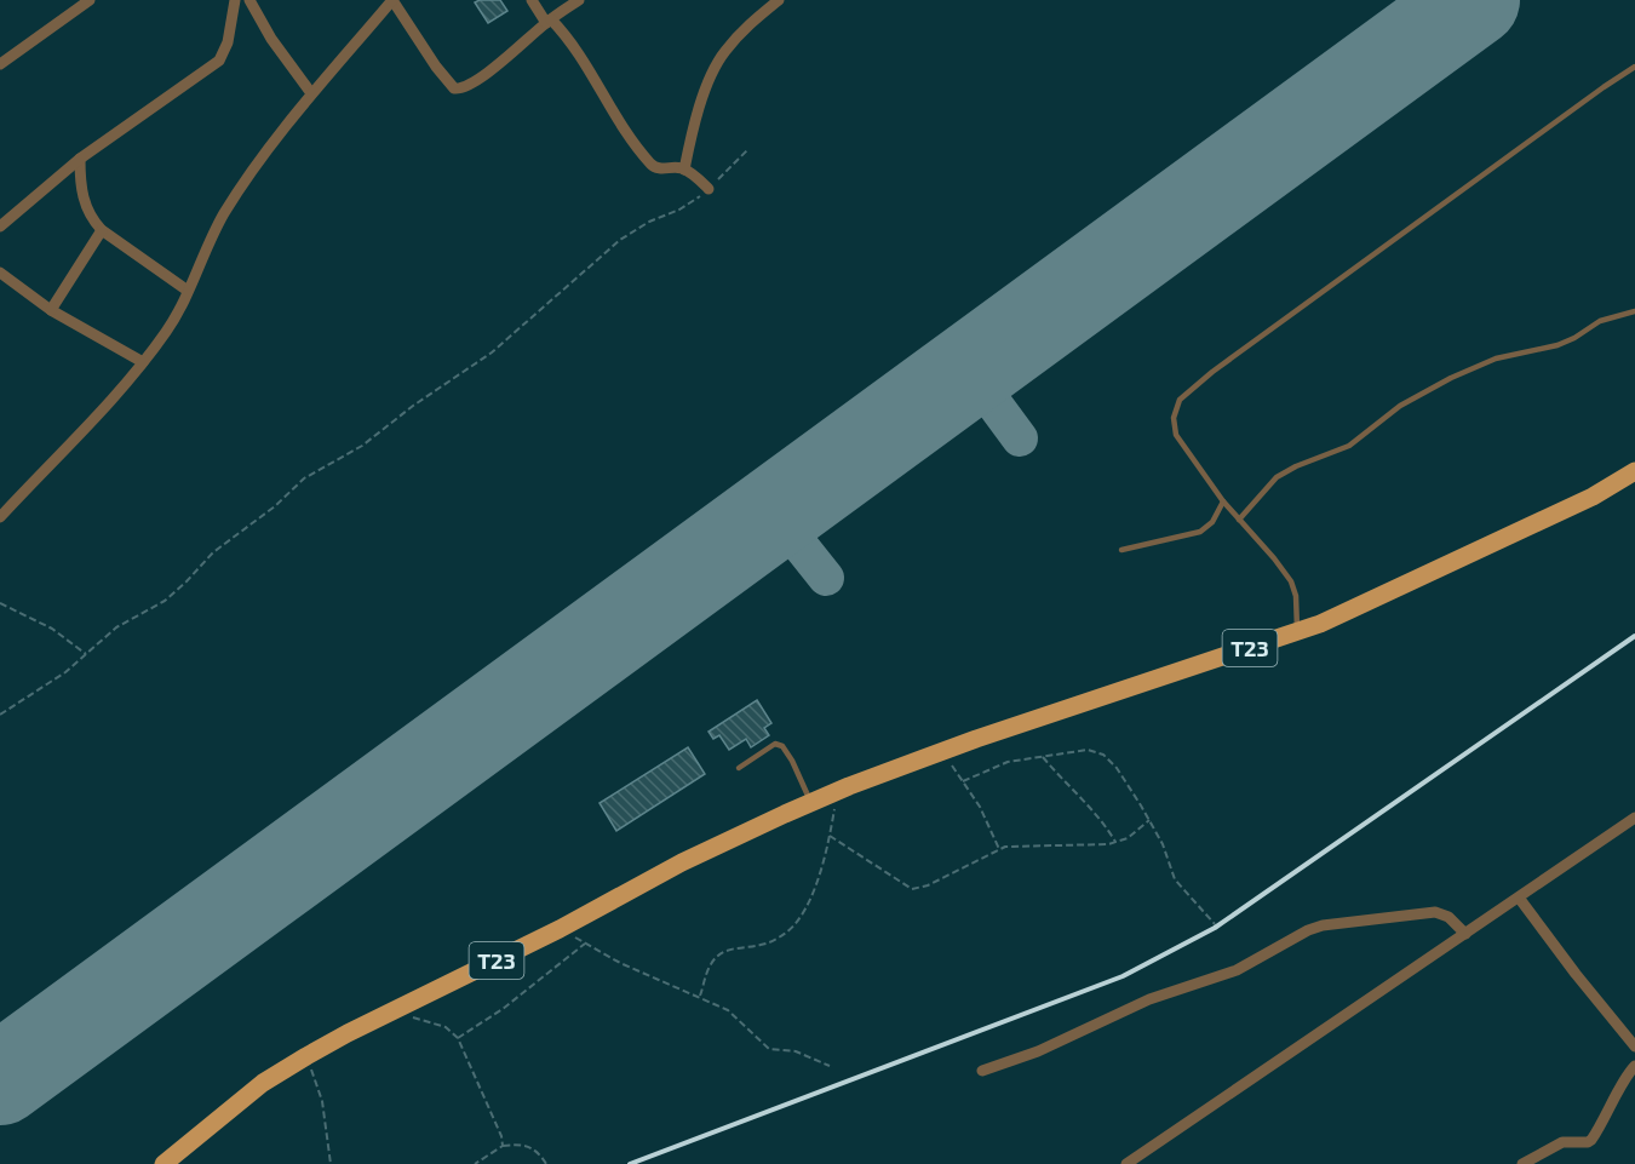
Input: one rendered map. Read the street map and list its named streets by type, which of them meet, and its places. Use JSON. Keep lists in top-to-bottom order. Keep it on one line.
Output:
{"streets":{"main road":["T23"]}}
